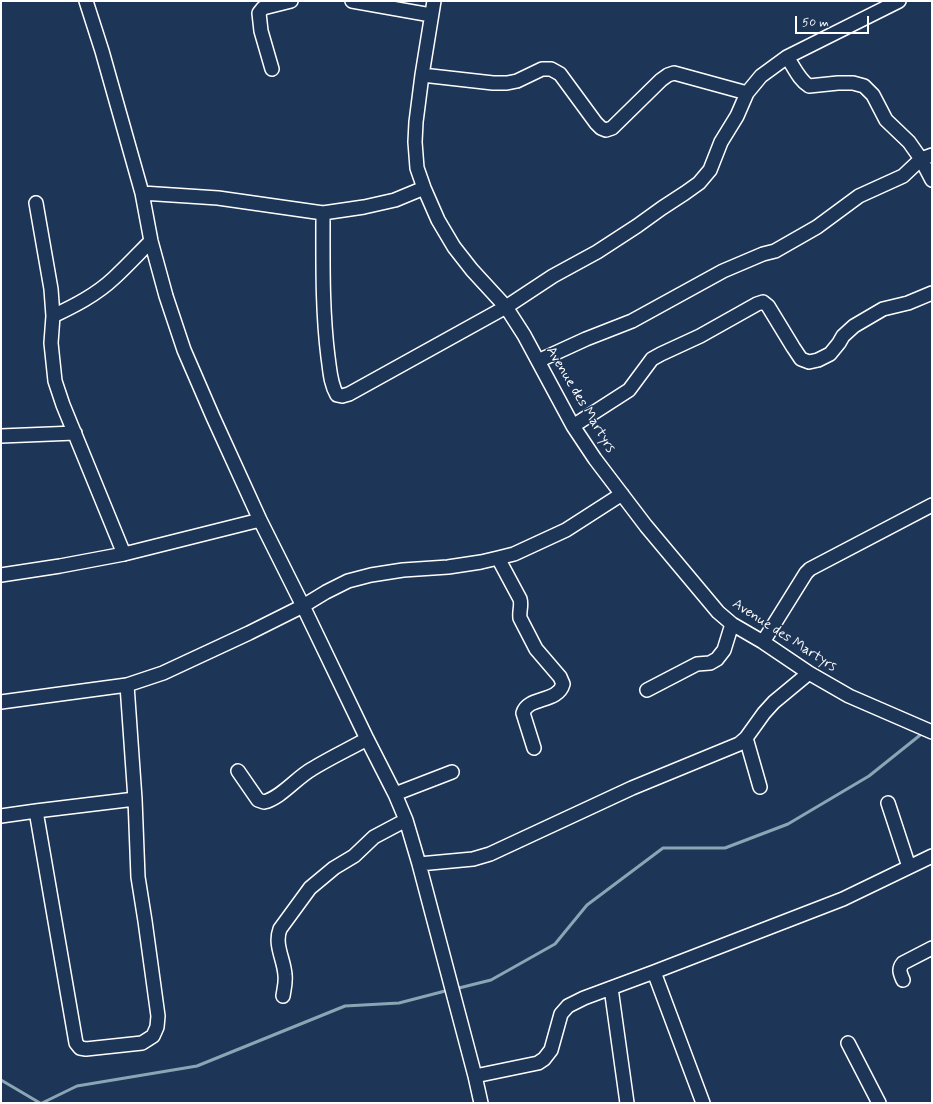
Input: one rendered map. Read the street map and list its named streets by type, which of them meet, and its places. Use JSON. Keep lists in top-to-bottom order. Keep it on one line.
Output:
{"streets":{"street":["Avenue des Martyrs"]},"scale_bar":"50 m"}
